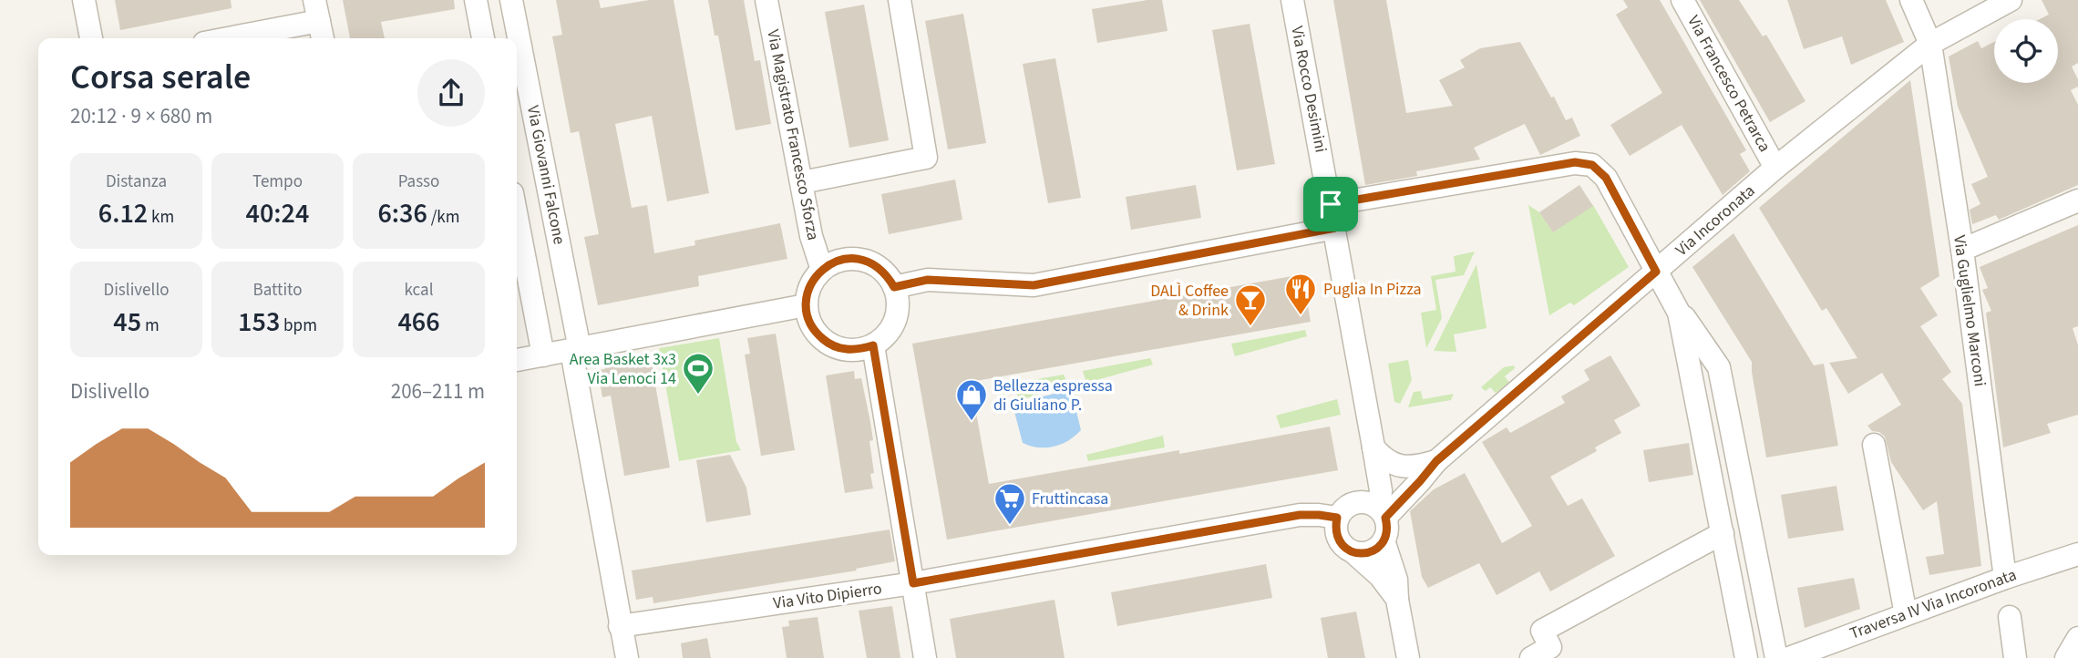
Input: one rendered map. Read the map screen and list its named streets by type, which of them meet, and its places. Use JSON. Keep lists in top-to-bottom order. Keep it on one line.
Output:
{"streets":{"street":["Via Francesco Petrarca","Via Rocco Desimini","Via Magistrato Francesco Sforza","Via Giovanni Falcone","Via Incoronata","Via Guglielmo Marconi","Via Vito Dipierro","Traversa IV Via Incoronata"]},"crossings":[["Via Francesco Petrarca","Via Incoronata"],["Via Rocco Desimini","Via Incoronata"],["Via Rocco Desimini","Via Vito Dipierro"],["Via Giovanni Falcone","Via Vito Dipierro"],["Via Incoronata","Via Guglielmo Marconi"],["Via Incoronata","Via Vito Dipierro"],["Via Guglielmo Marconi","Traversa IV Via Incoronata"]],"places":{"restaurant":["Puglia In Pizza"],"bar":["DALÌ Coffee & Drink"],"sports":["Area Basket 3x3 Via Lenoci 14"],"shop":["Bellezza espressa di Giuliano P."],"supermarket":["Fruttincasa"]},"page":{"heading":["Corsa serale","20:12 · 9 × 680 m"],"stats":[["Distanza","6.12 km"],["Tempo","40:24"],["Passo","6:36 /km"],["Dislivello","45 m"],["Battito","153 bpm"],["kcal","466"]],"chart":["Dislivello","206–211 m"]}}
